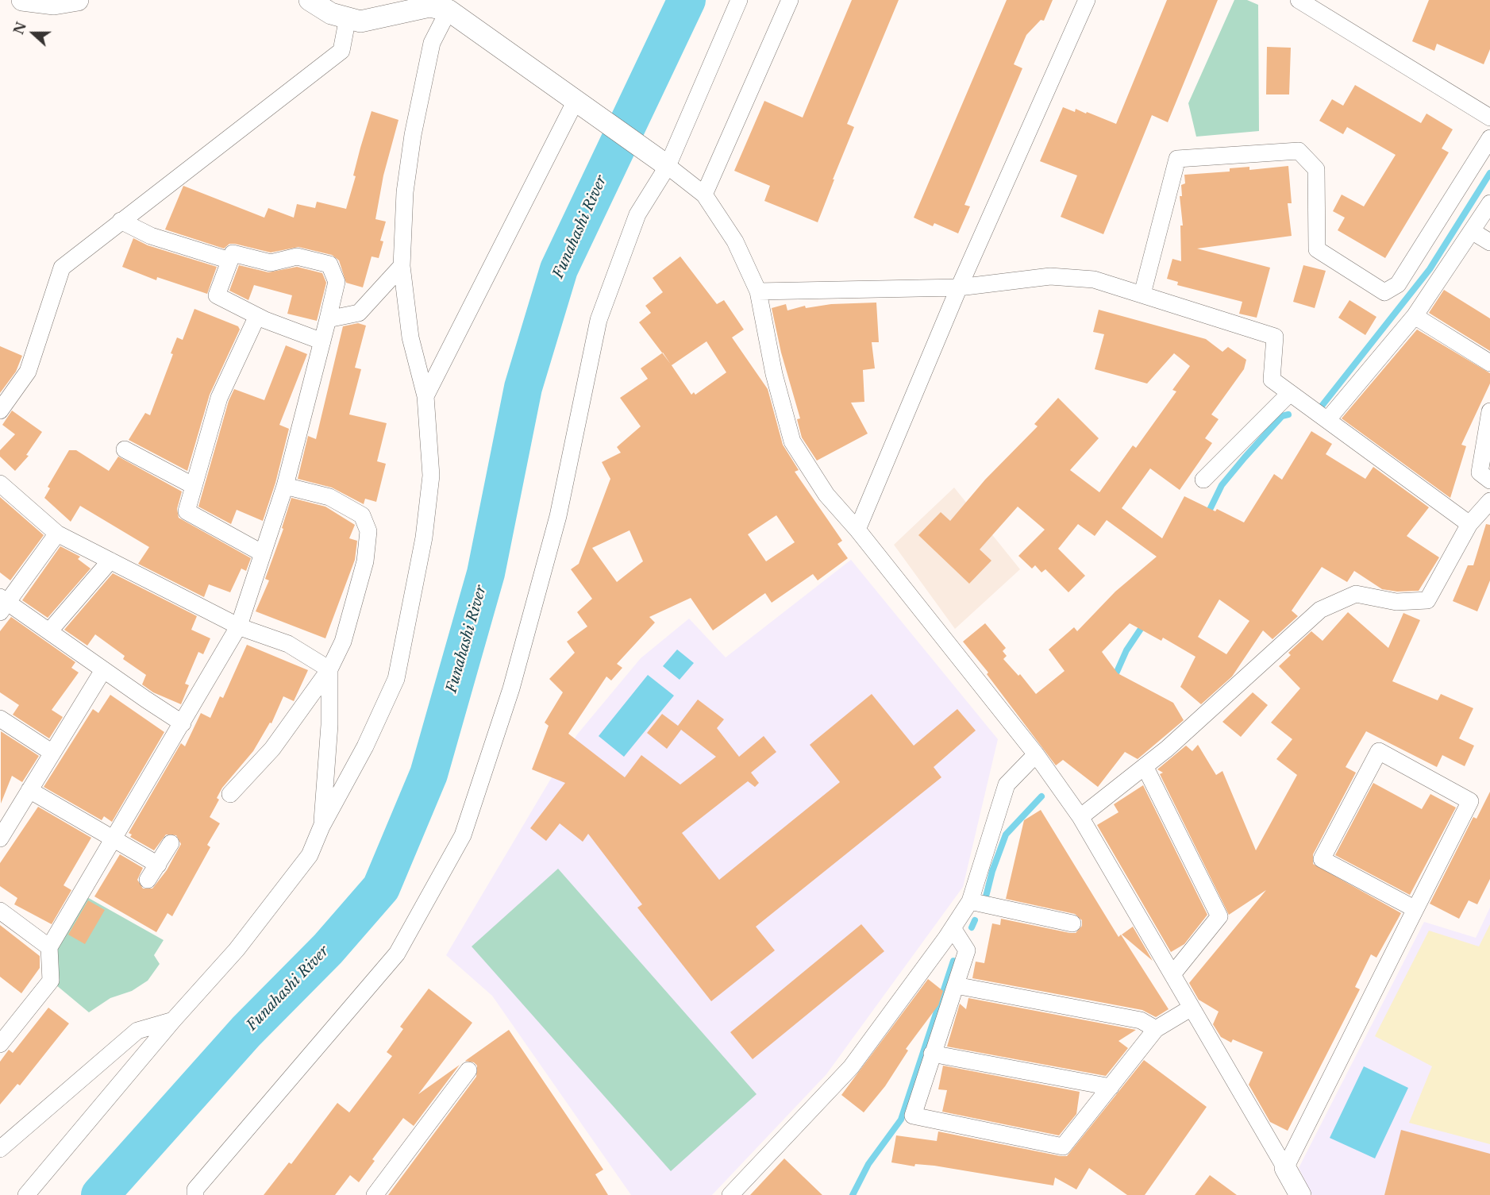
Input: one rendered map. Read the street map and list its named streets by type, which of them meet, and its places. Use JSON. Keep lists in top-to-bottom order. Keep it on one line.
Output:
{"water":["Funahashi River"],"north":"left"}
